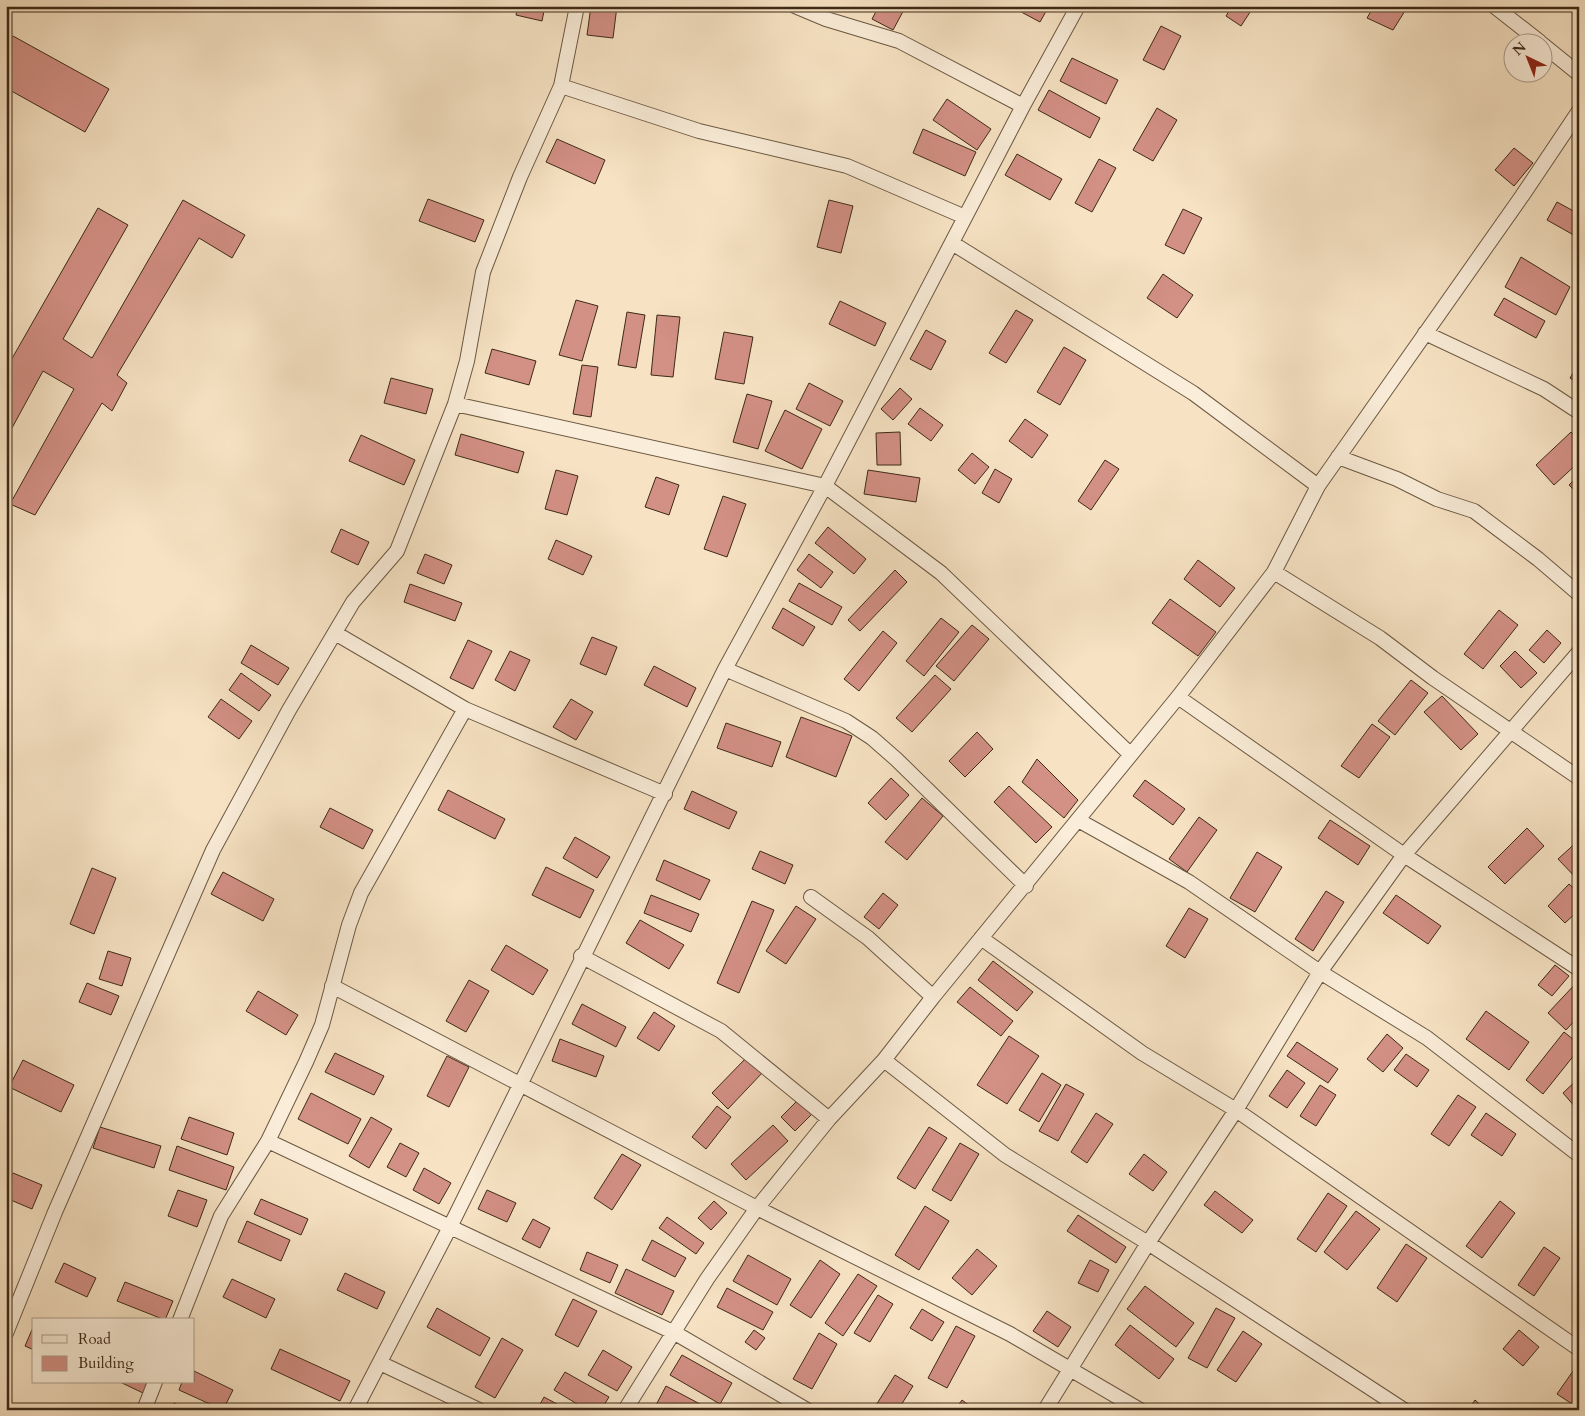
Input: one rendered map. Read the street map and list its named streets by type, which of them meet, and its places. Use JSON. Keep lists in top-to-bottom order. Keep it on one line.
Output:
{"legend":["Road","Building"],"north":"top left"}
